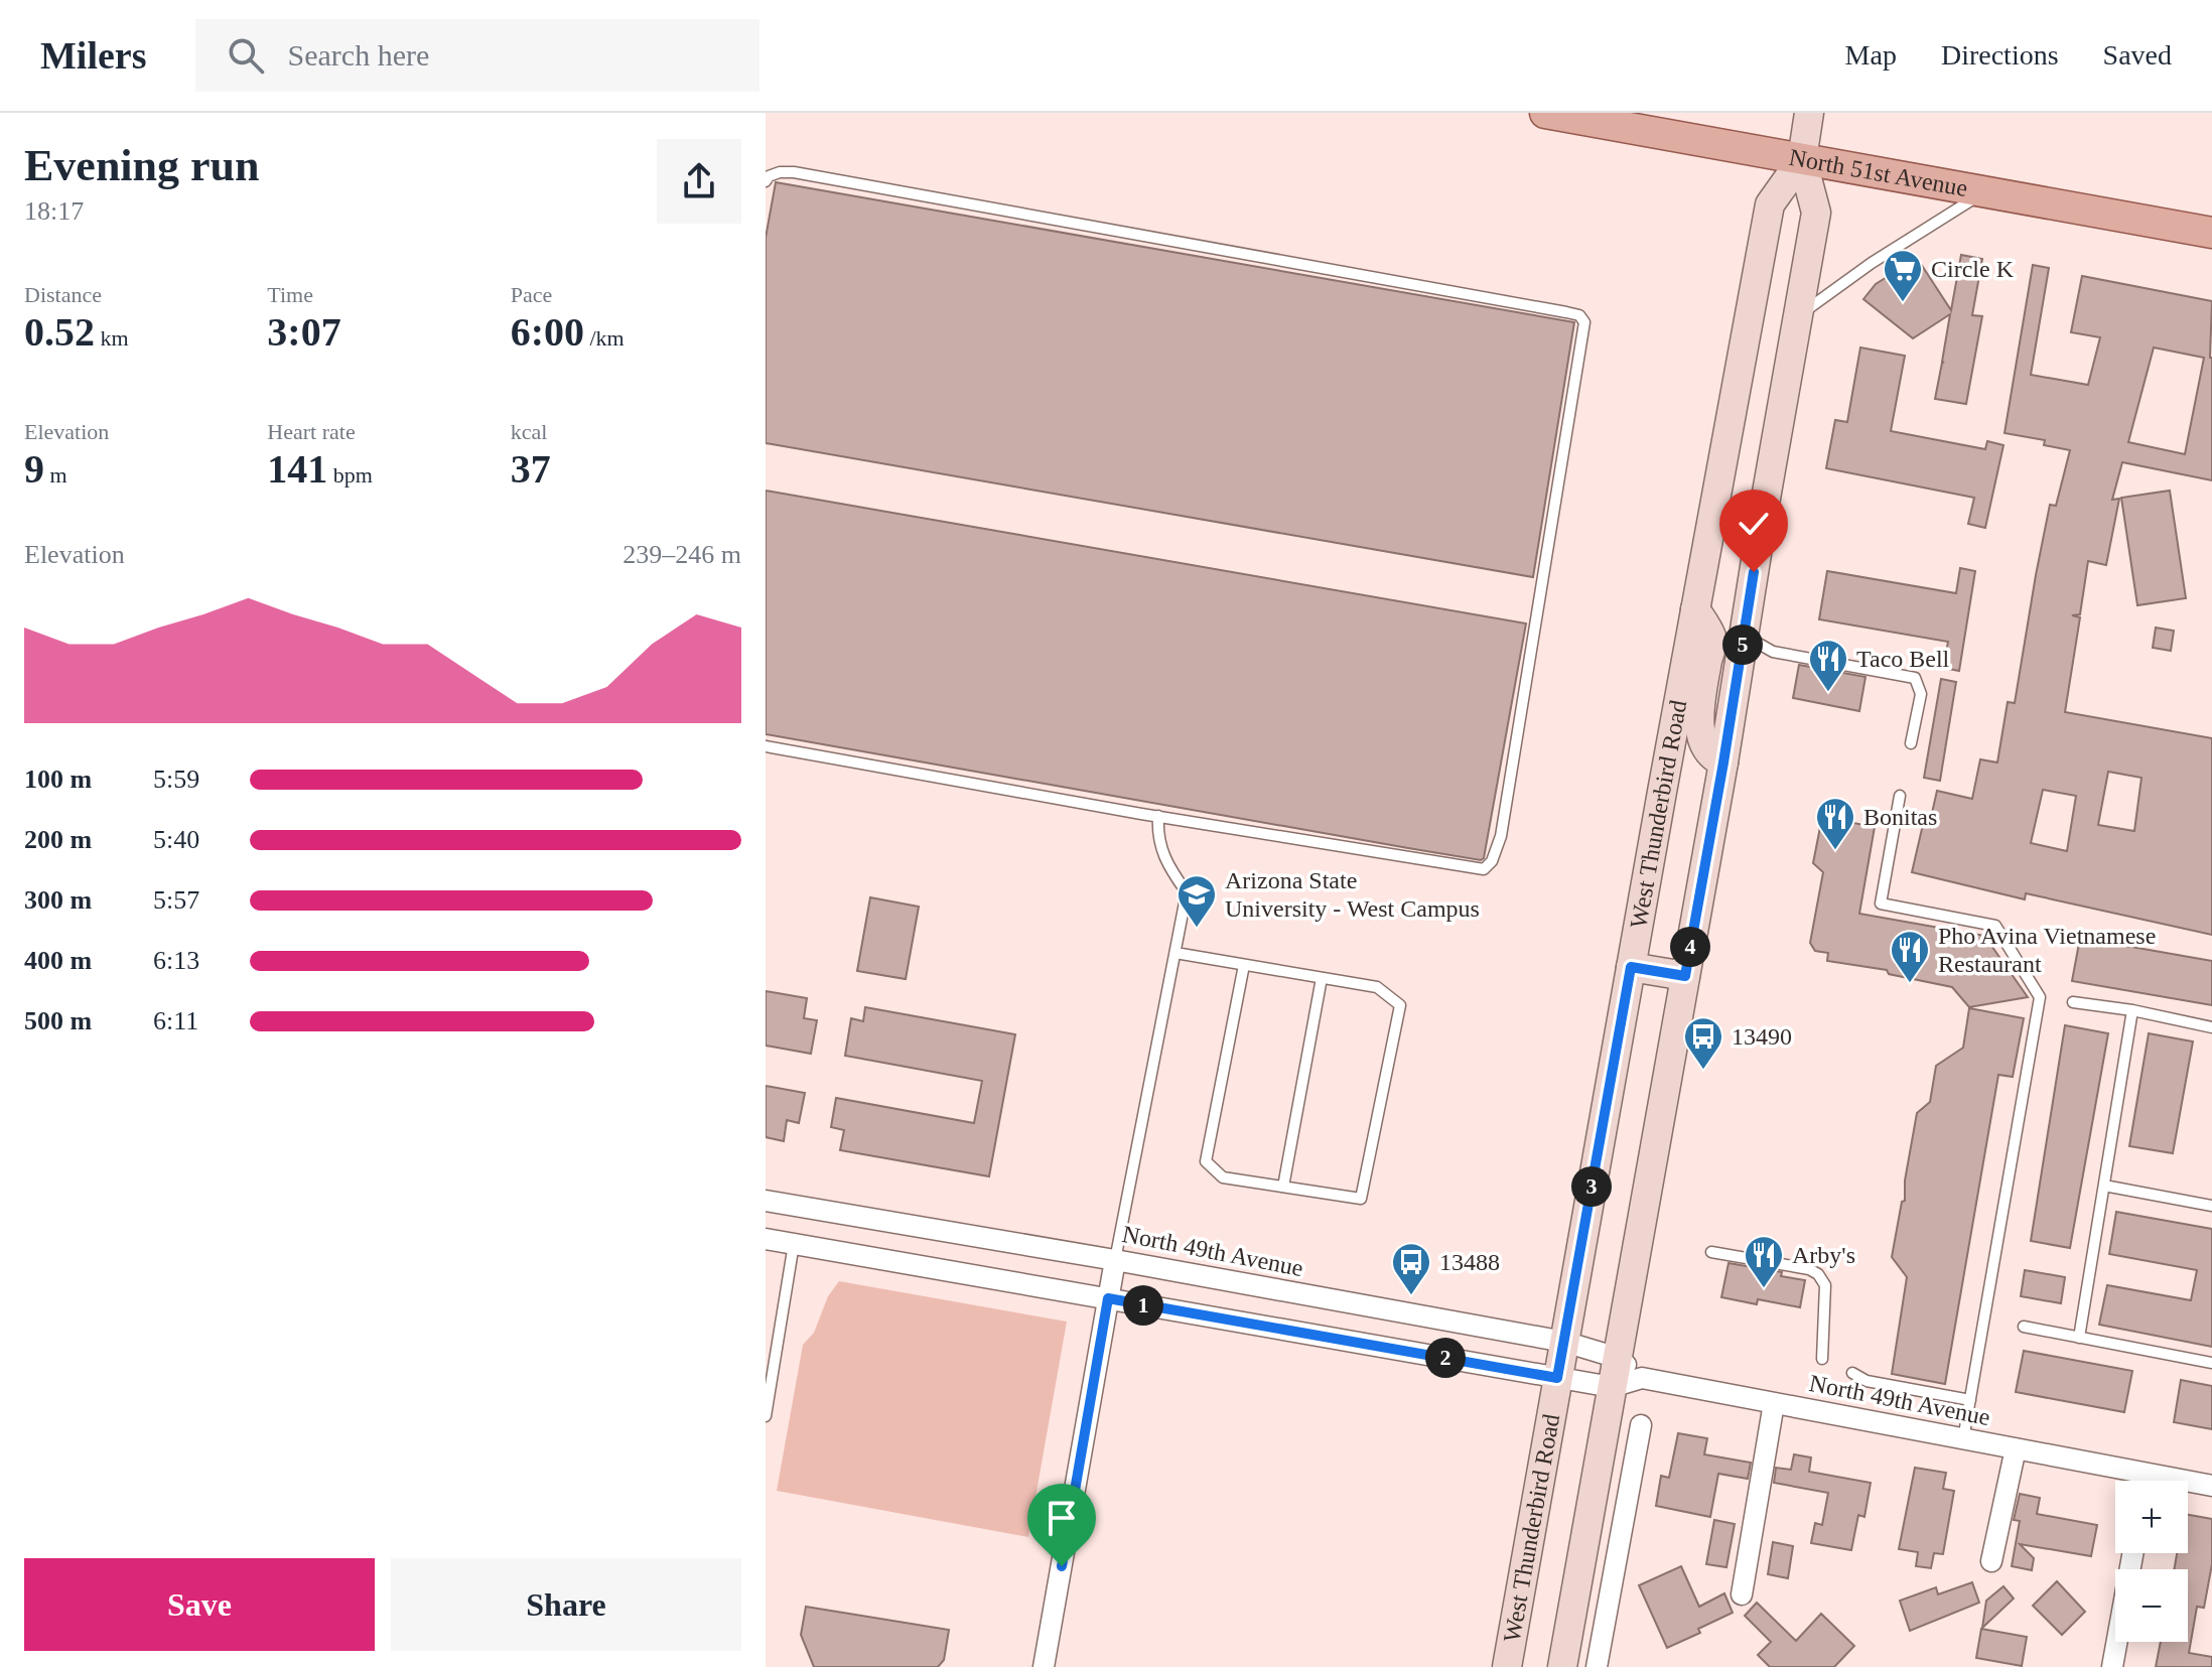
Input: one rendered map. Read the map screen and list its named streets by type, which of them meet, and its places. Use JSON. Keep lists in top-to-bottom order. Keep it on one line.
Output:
{"streets":{"main road":["North 51st Avenue","West Thunderbird Road"],"street":["North 49th Avenue"]},"crossings":[["North 51st Avenue","West Thunderbird Road"],["West Thunderbird Road","North 49th Avenue"]],"places":{"supermarket":["Circle K"],"restaurant":["Taco Bell","Bonitas","Pho Avina Vietnamese Restaurant","Arby's"],"school or university":["Arizona State University - West Campus"],"bus stop":["13490","13488"]},"page":{"header":"Milers","search":"Search here","nav":["Map","Directions","Saved"],"heading":["Evening run","18:17"],"stats":[["Distance","0.52 km"],["Time","3:07"],["Pace","6:00 /km"],["Elevation","9 m"],["Heart rate","141 bpm"],["kcal","37"]],"chart":["Elevation","239–246 m"],"pins":["5","4","3","1","2"],"list":[{"name":"100 m","note":"5:59"},{"name":"200 m","note":"5:40"},{"name":"300 m","note":"5:57"},{"name":"400 m","note":"6:13"},{"name":"500 m","note":"6:11"}],"map_buttons":["+","−"],"buttons":["Save","Share"]}}
